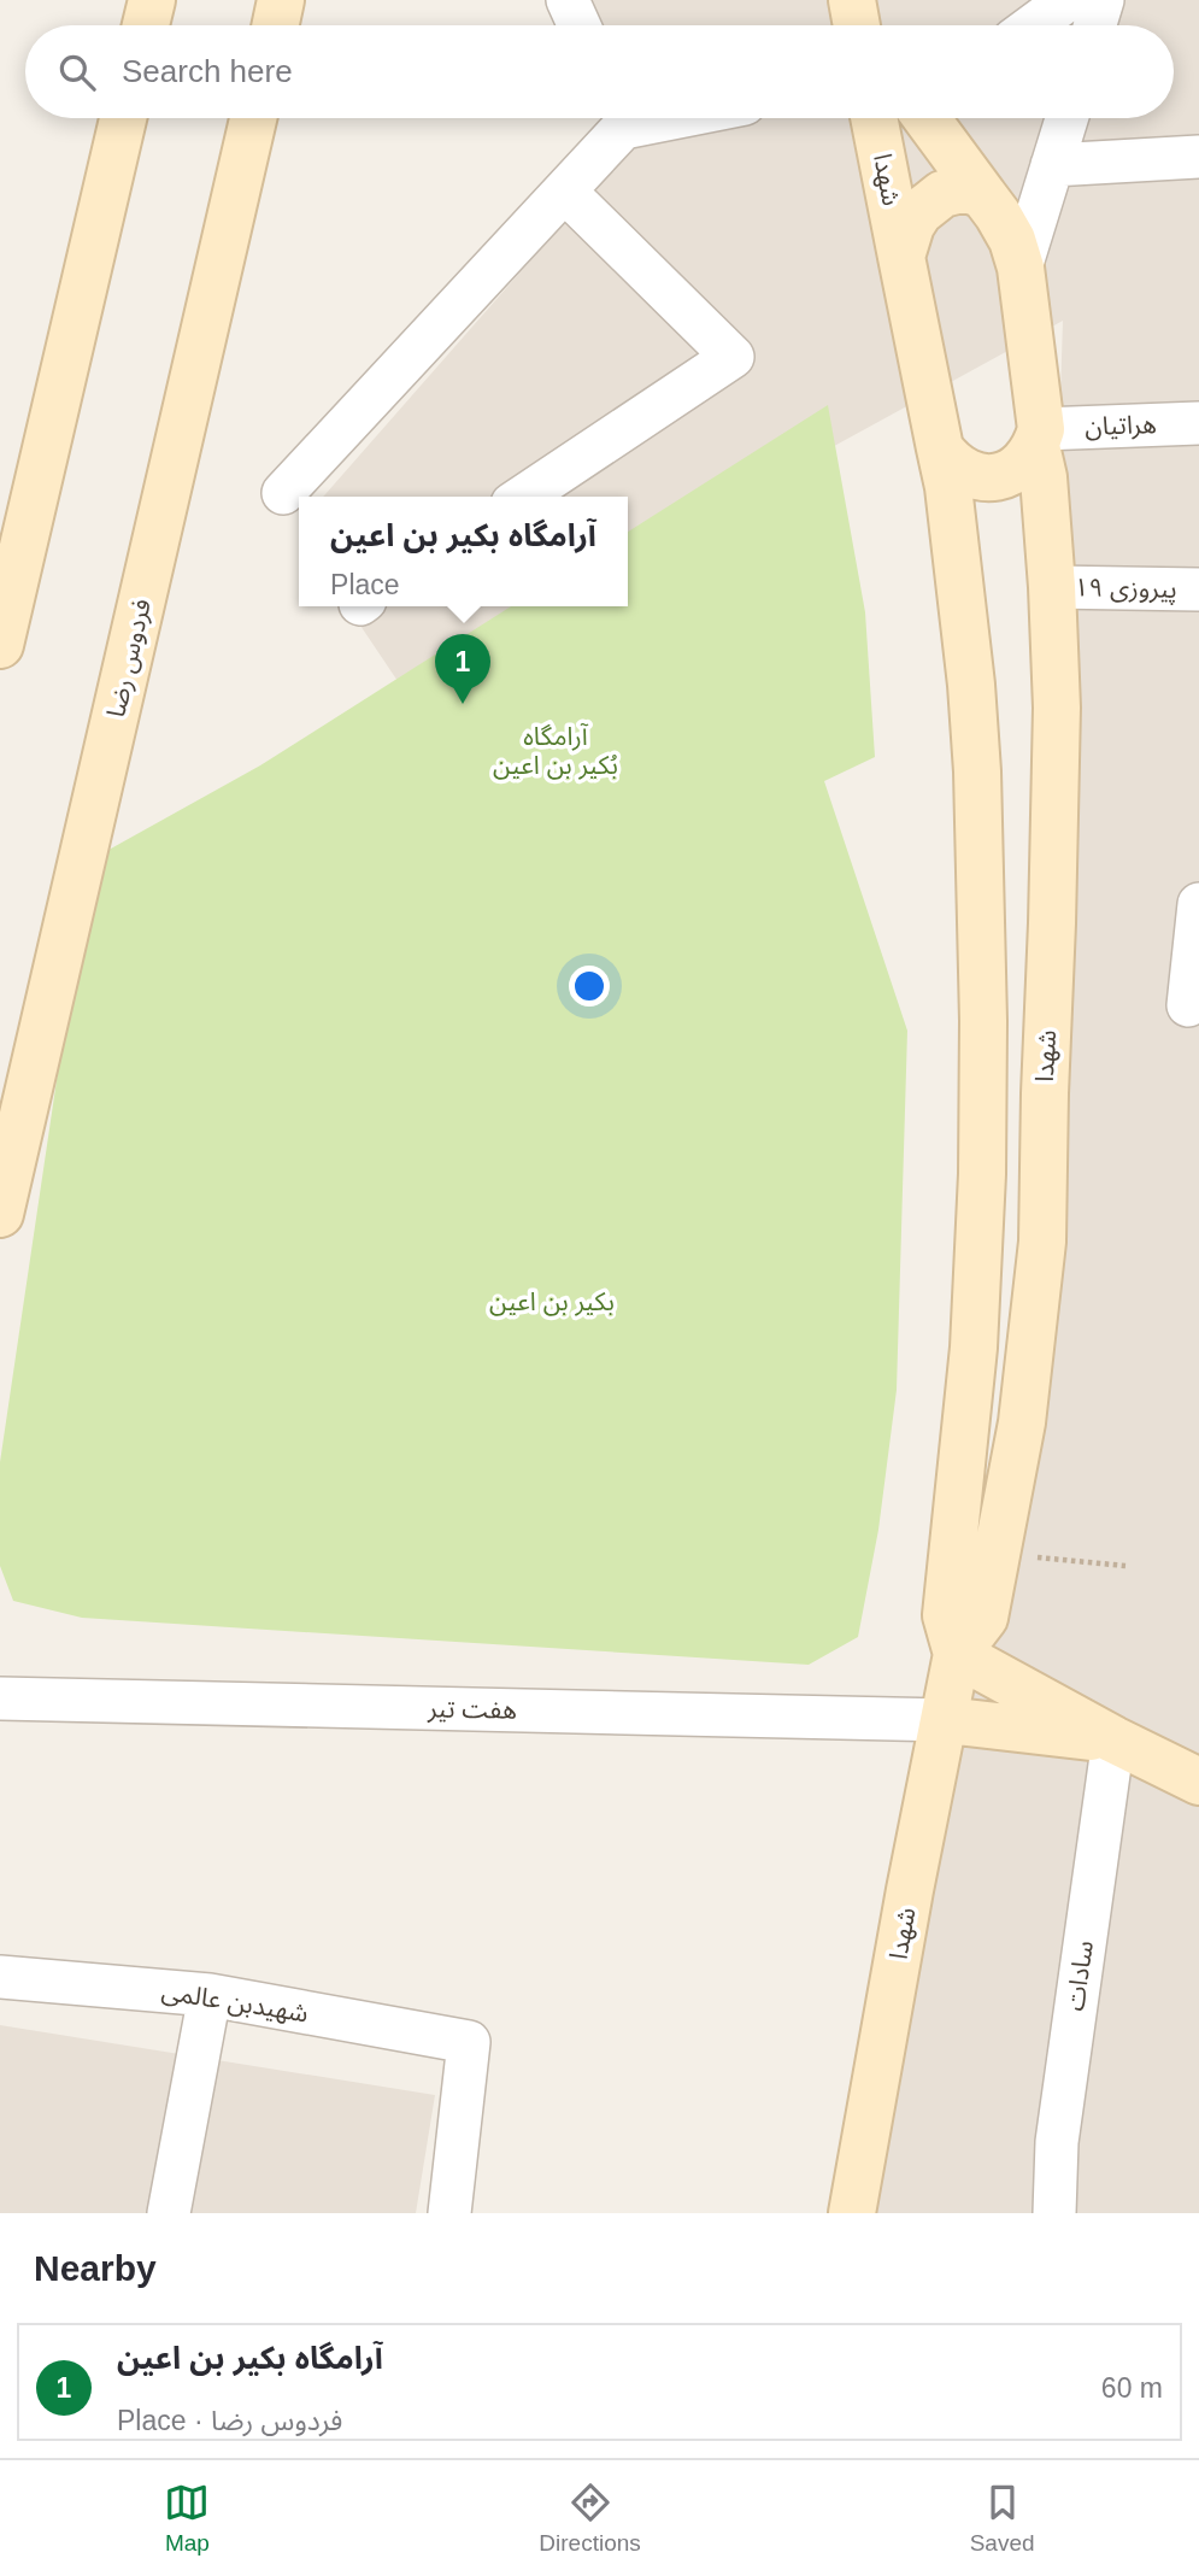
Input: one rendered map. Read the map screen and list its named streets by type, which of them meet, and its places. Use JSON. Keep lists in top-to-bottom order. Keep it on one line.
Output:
{"streets":{"street":["شهدا","هراتیان","پیروزی ۱۹","فردوس رضا","هفت تیر","سادات","شهیدبن عالمی"]},"crossings":[["شهدا","هراتیان"],["شهدا","پیروزی ۱۹"],["شهدا","هفت تیر"]],"parks":["آرامگاه بُکیر بن اعین","بکیر بن اعین"],"page":{"search":"Search here","popup":["آرامگاه بکیر بن اعین","Place"],"pins":"1","heading":"Nearby","list":[{"mark":"1","name":"آرامگاه بکیر بن اعین","note":"Place · فردوس رضا","value":"60 m"}],"nav":["Map","Directions","Saved"]}}
